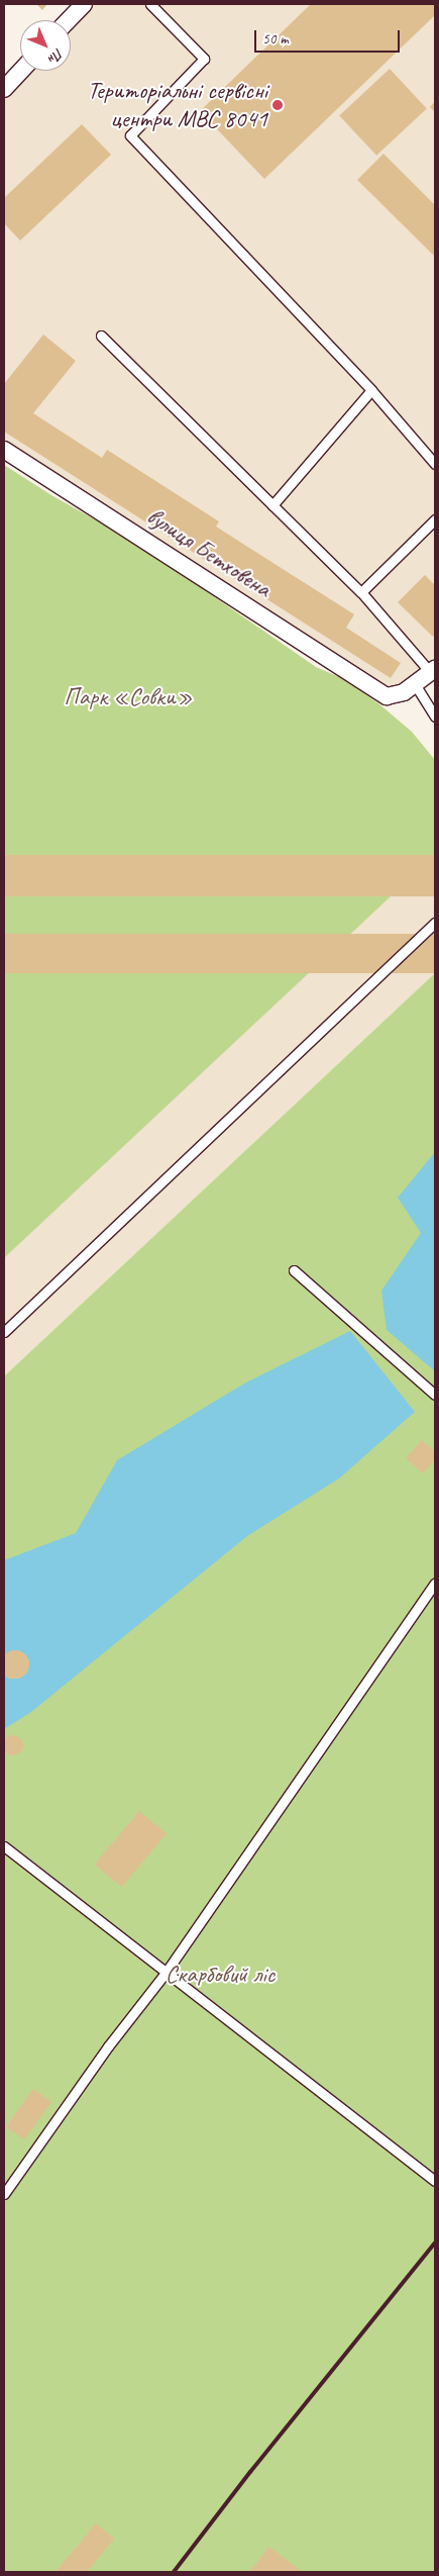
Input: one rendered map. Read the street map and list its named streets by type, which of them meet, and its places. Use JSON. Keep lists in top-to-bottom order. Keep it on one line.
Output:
{"streets":{"street":["вулиця Бетховена"]},"parks":["Парк «Совки»","Скарбовий ліс"],"places":["Територіальні сервісні центри МВС 8041"],"scale_bar":"50 m","north":"bottom right"}
